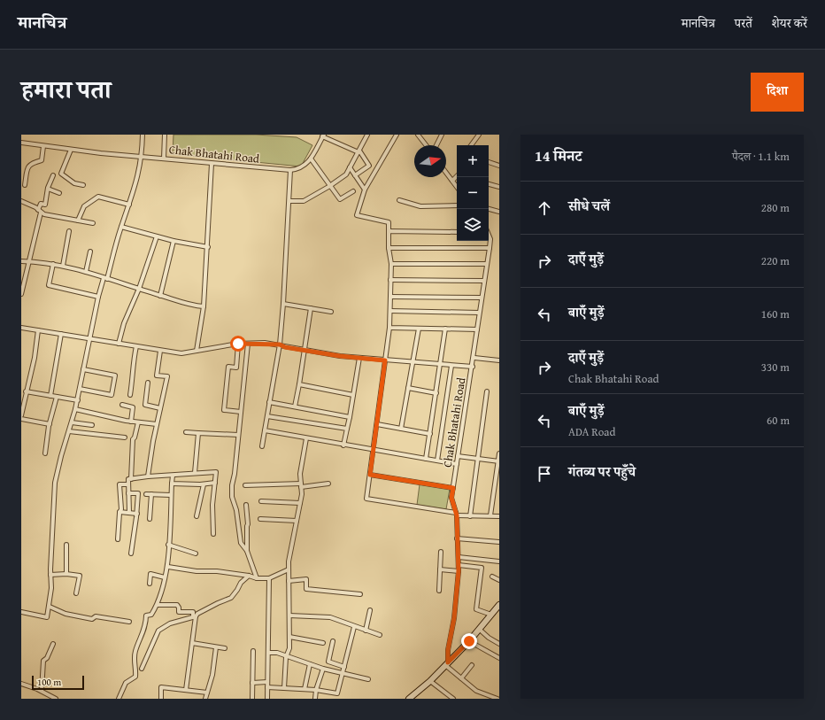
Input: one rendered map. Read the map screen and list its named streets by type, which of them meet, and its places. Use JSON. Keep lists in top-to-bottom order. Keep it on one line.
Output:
{"streets":{"street":["Chak Bhatahi Road"]},"scale_bar":"100 m","north":"right","page":{"header":"मानचित्र","nav":["मानचित्र","परतें","शेयर करें"],"title":"हमारा पता","buttons":"दिशा","heading":["14 मिनट","पैदल · 1.1 km"],"map_buttons":["+","−"],"list":[["सीधे चलें","280 m"],["दाएँ मुड़ें","220 m"],["बाएँ मुड़ें","160 m"],["दाएँ मुड़ें","Chak Bhatahi Road","330 m"],["बाएँ मुड़ें","ADA Road","60 m"],"गंतव्य पर पहुँचे"],"scale":"100 m"}}
